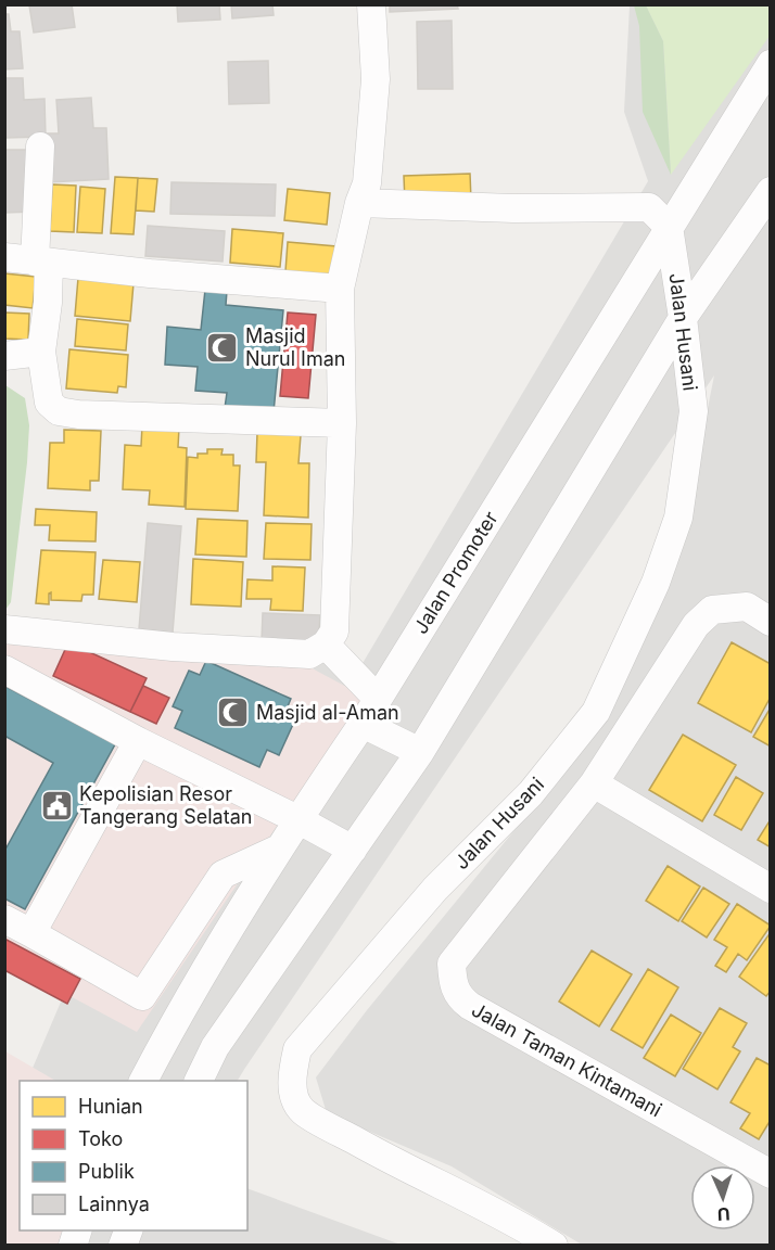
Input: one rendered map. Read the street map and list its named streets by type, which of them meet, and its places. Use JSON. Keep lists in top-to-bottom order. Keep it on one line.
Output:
{"streets":{"street":["Jalan Husani","Jalan Promoter","Jalan Taman Kintamani"]},"crossings":[["Jalan Husani","Jalan Promoter"]],"places":{"mosque":["Masjid Nurul Iman","Masjid al-Aman"],"public building":["Kepolisian Resor Tangerang Selatan"]},"legend":["Hunian","Toko","Publik","Lainnya"],"north":"bottom"}
